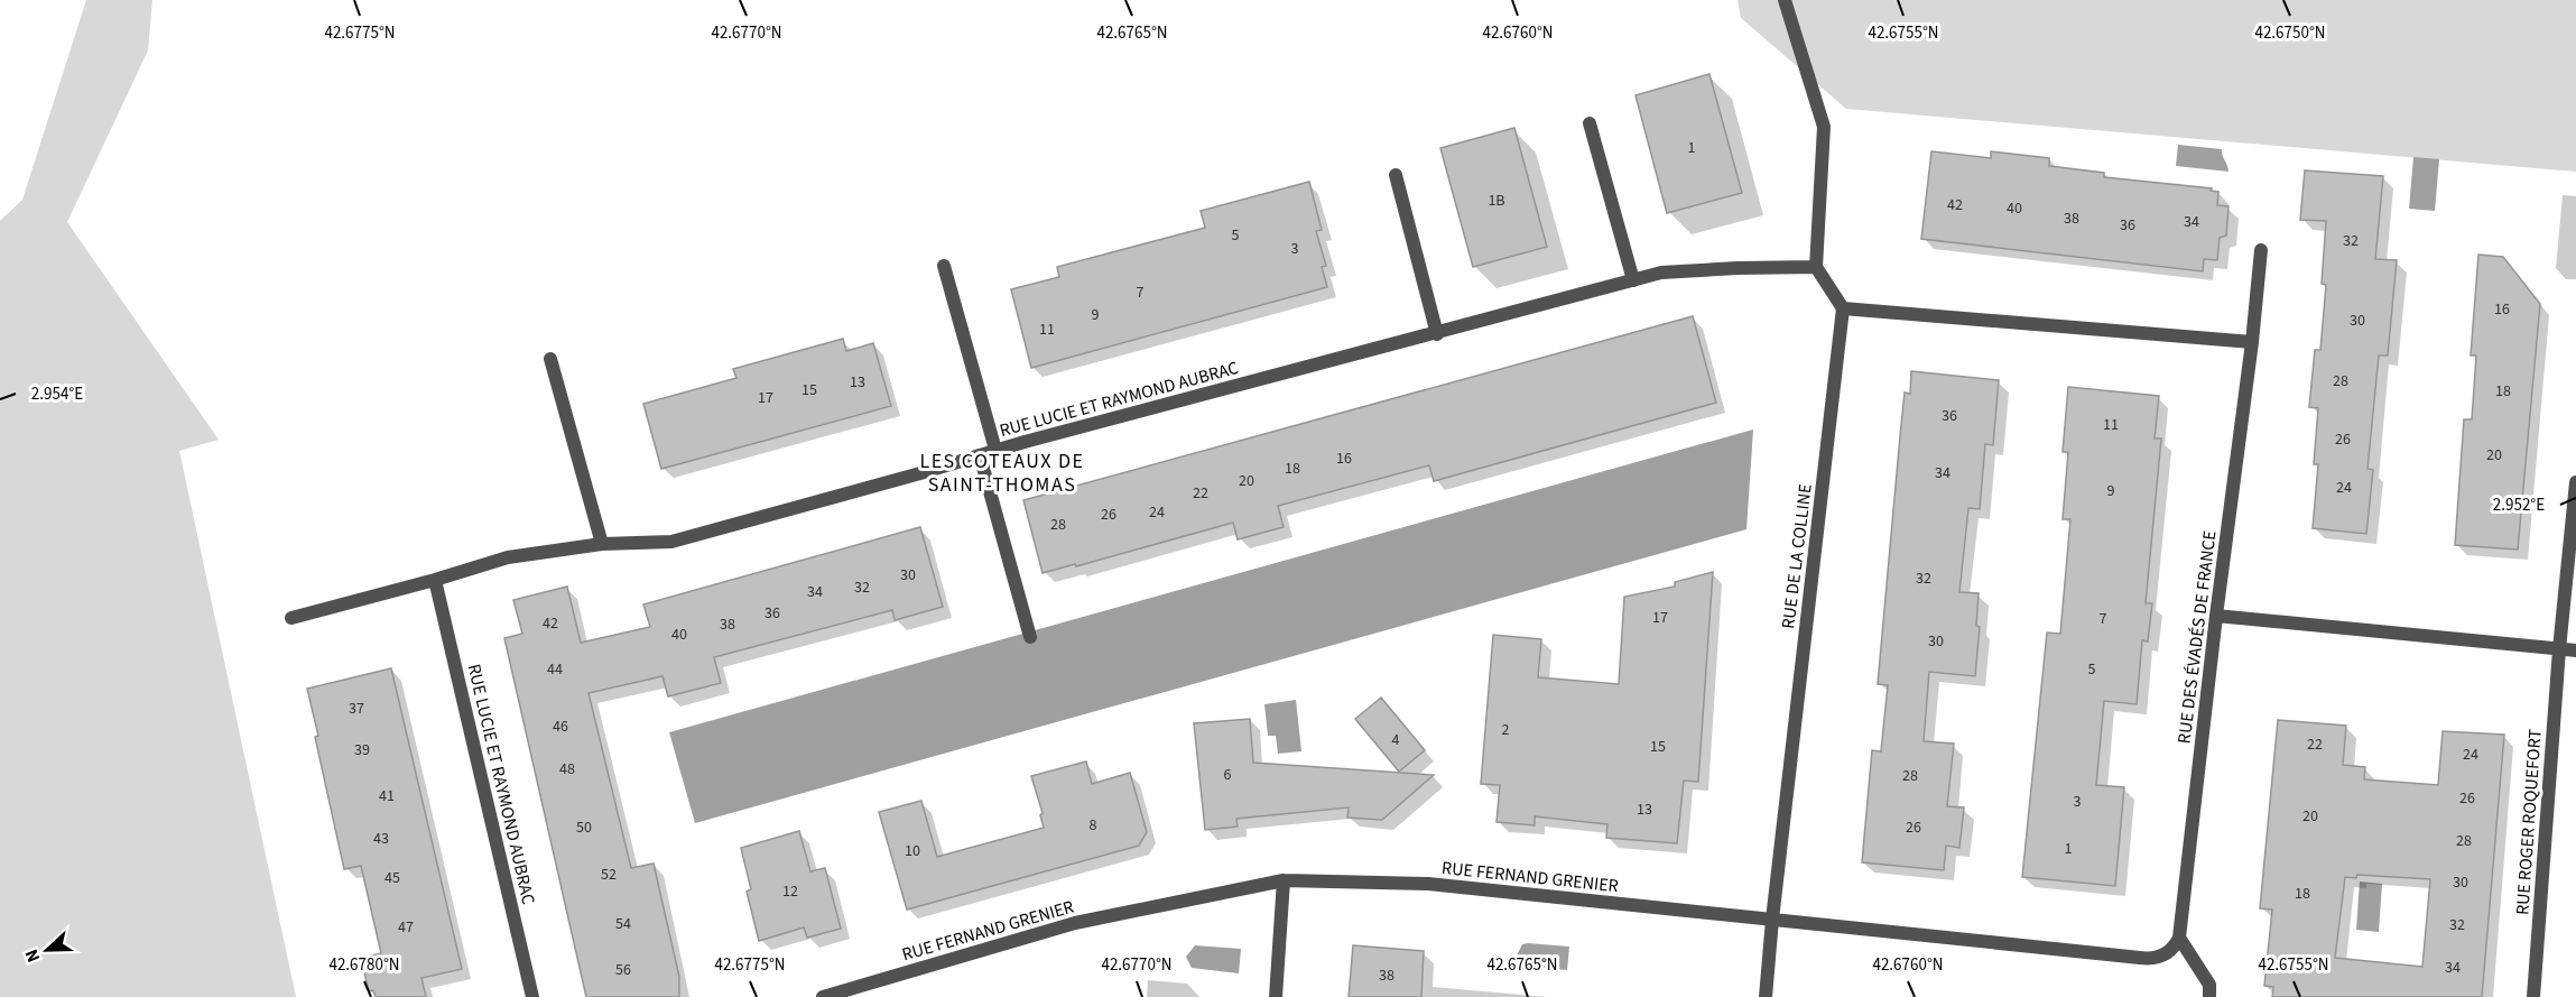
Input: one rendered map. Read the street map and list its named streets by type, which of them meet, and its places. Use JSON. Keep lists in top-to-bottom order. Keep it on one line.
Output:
{"streets":{"street":["RUE LUCIE ET RAYMOND AUBRAC","RUE DE LA COLLINE","RUE DES ÉVADÉS DE FRANCE","RUE ROGER ROQUEFORT","RUE FERNAND GRENIER"]},"crossings":[["RUE DE LA COLLINE","RUE FERNAND GRENIER"]],"districts":["LES COTEAUX DE SAINT-THOMAS"],"house_numbers":["1","1B","42","40","38","34","36","5","32","3","7","16","9","30","11","28","13","15","18","17","36","11","26","20","16","18","34","20","24","9","22","24","26","28","30","32","32","34","36","17","7","42","38","40","30","44","5","37","46","2","4","22","15","39","24","48","6","28","41","26","3","13","20","8","50","26","43","28","1","10","52","45","30","12","18","54","32","47","34","56","38"],"north":"left","coordinates":["42.6775°N","42.6770°N","42.6765°N","42.6760°N","42.6755°N","42.6750°N","2.954°E","2.952°E","42.6780°N"]}
